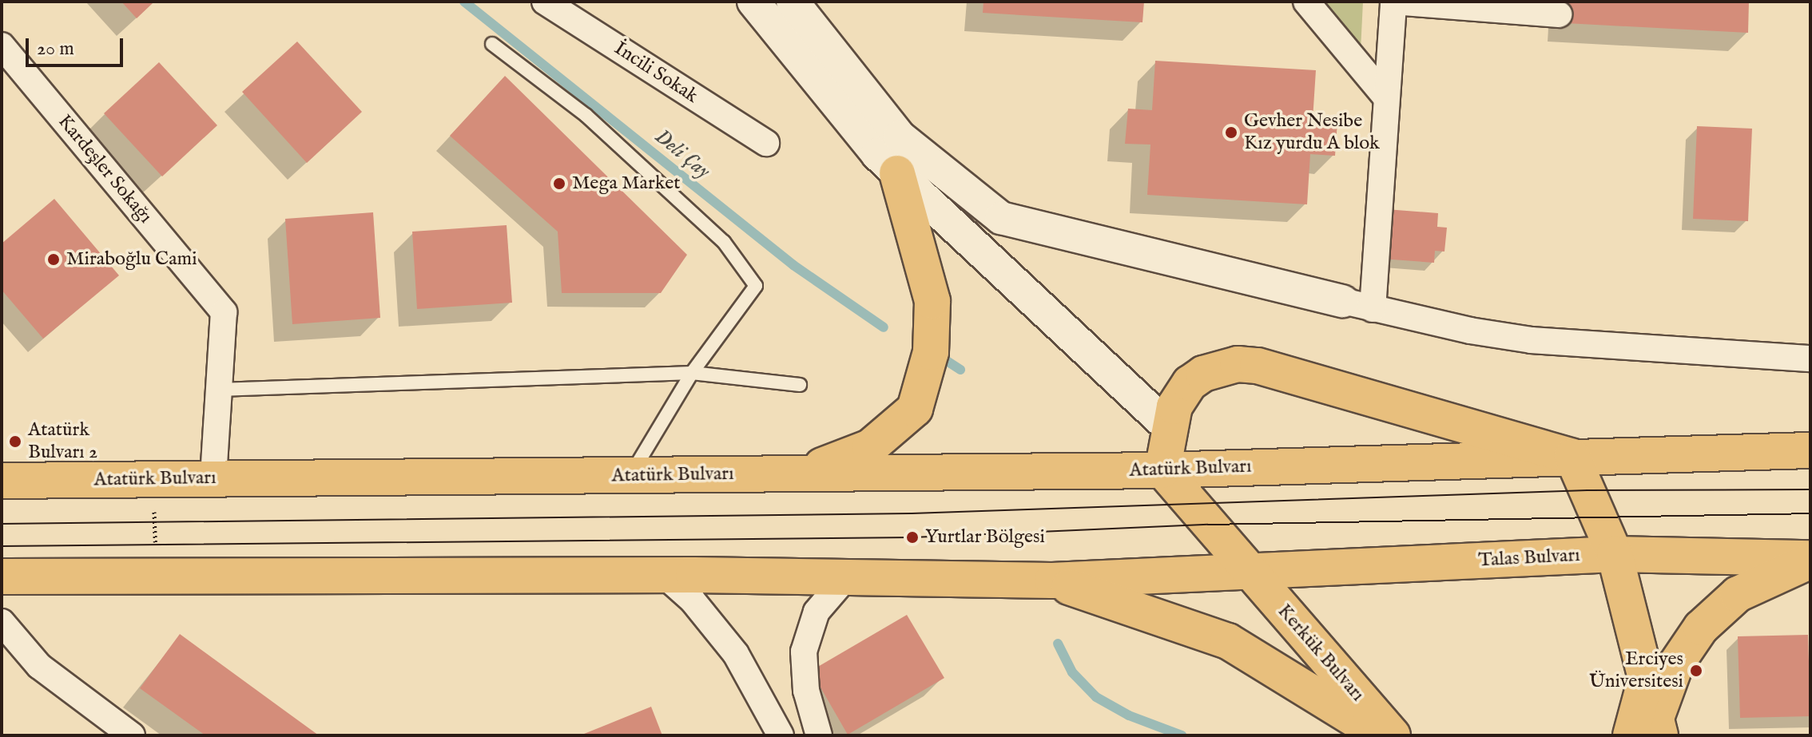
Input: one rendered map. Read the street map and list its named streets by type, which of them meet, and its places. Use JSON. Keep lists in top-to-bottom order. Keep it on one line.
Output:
{"streets":{"main road":["Atatürk Bulvarı","Talas Bulvarı","Kerkük Bulvarı"],"street":["İncili Sokak","Kardeşler Sokağı"]},"crossings":[["Kardeşler Sokağı","Atatürk Bulvarı"],["Atatürk Bulvarı","Kerkük Bulvarı"],["Talas Bulvarı","Kerkük Bulvarı"]],"water":["Deli Çay"],"places":["Gevher Nesibe Kız yurdu A blok","Mega Market","Miraboğlu Cami","Atatürk Bulvarı 2","Yurtlar Bölgesi","Erciyes Üniversitesi"],"scale_bar":"20 m"}
